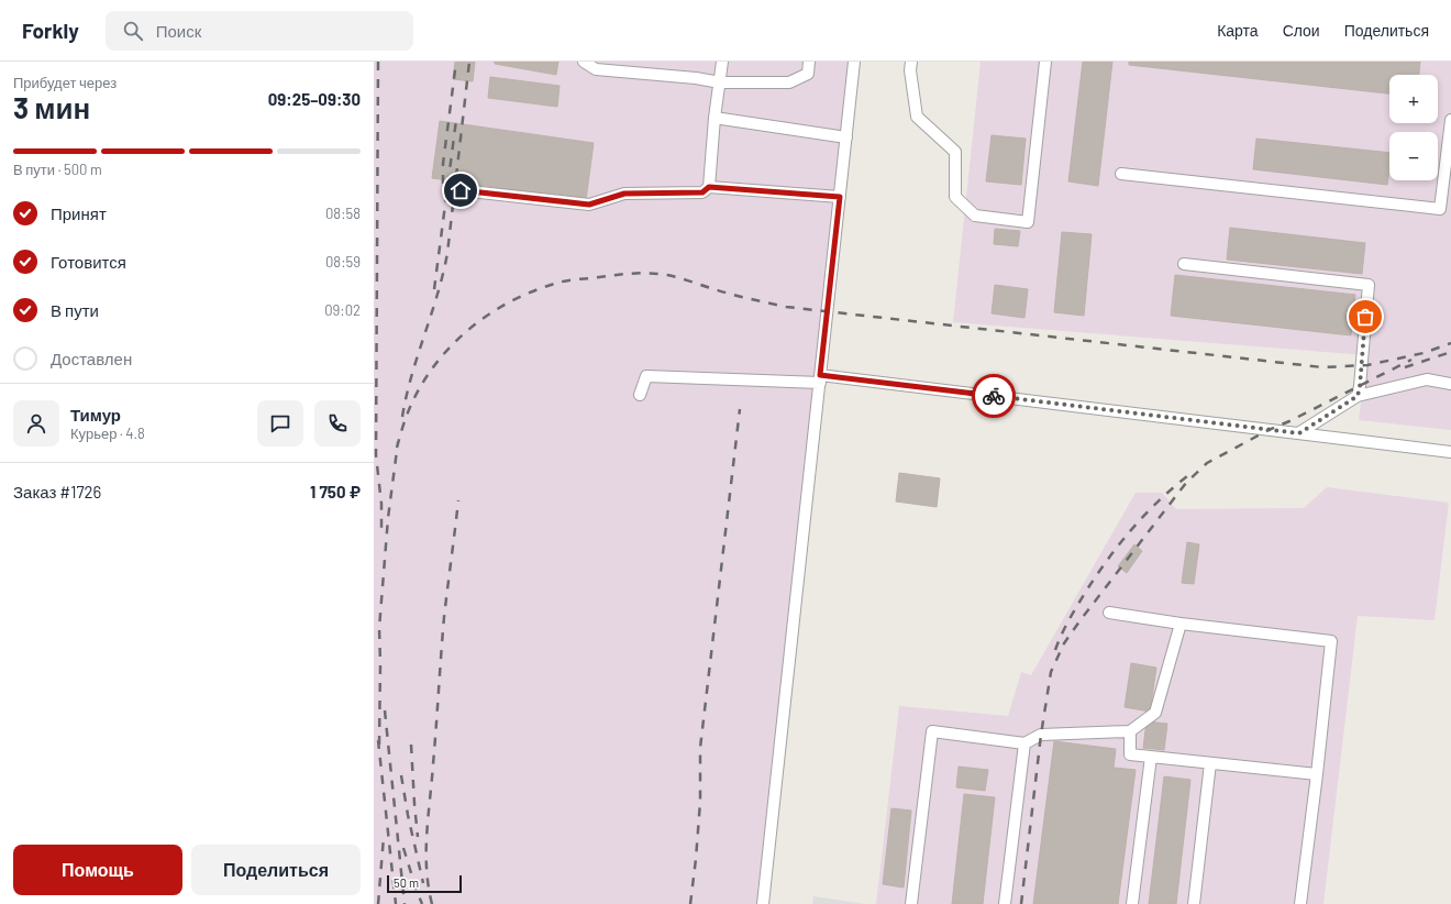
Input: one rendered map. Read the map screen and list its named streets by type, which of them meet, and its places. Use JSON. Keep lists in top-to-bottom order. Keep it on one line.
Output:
{"scale_bar":"50 m","page":{"header":"Forkly","search":"Поиск","nav":["Карта","Слои","Поделиться"],"heading":["3 мин","Прибудет через","09:25–09:30"],"panel":["Тимур","Курьер · 4.8","Заказ #1726","1 750 ₽"],"map_buttons":["+","−"],"bar":"В пути · 500 m","list":[["Принят","08:58"],["Готовится","08:59"],["В пути","09:02"],"Доставлен"],"buttons":["Помощь","Поделиться"],"scale":"50 m"}}
